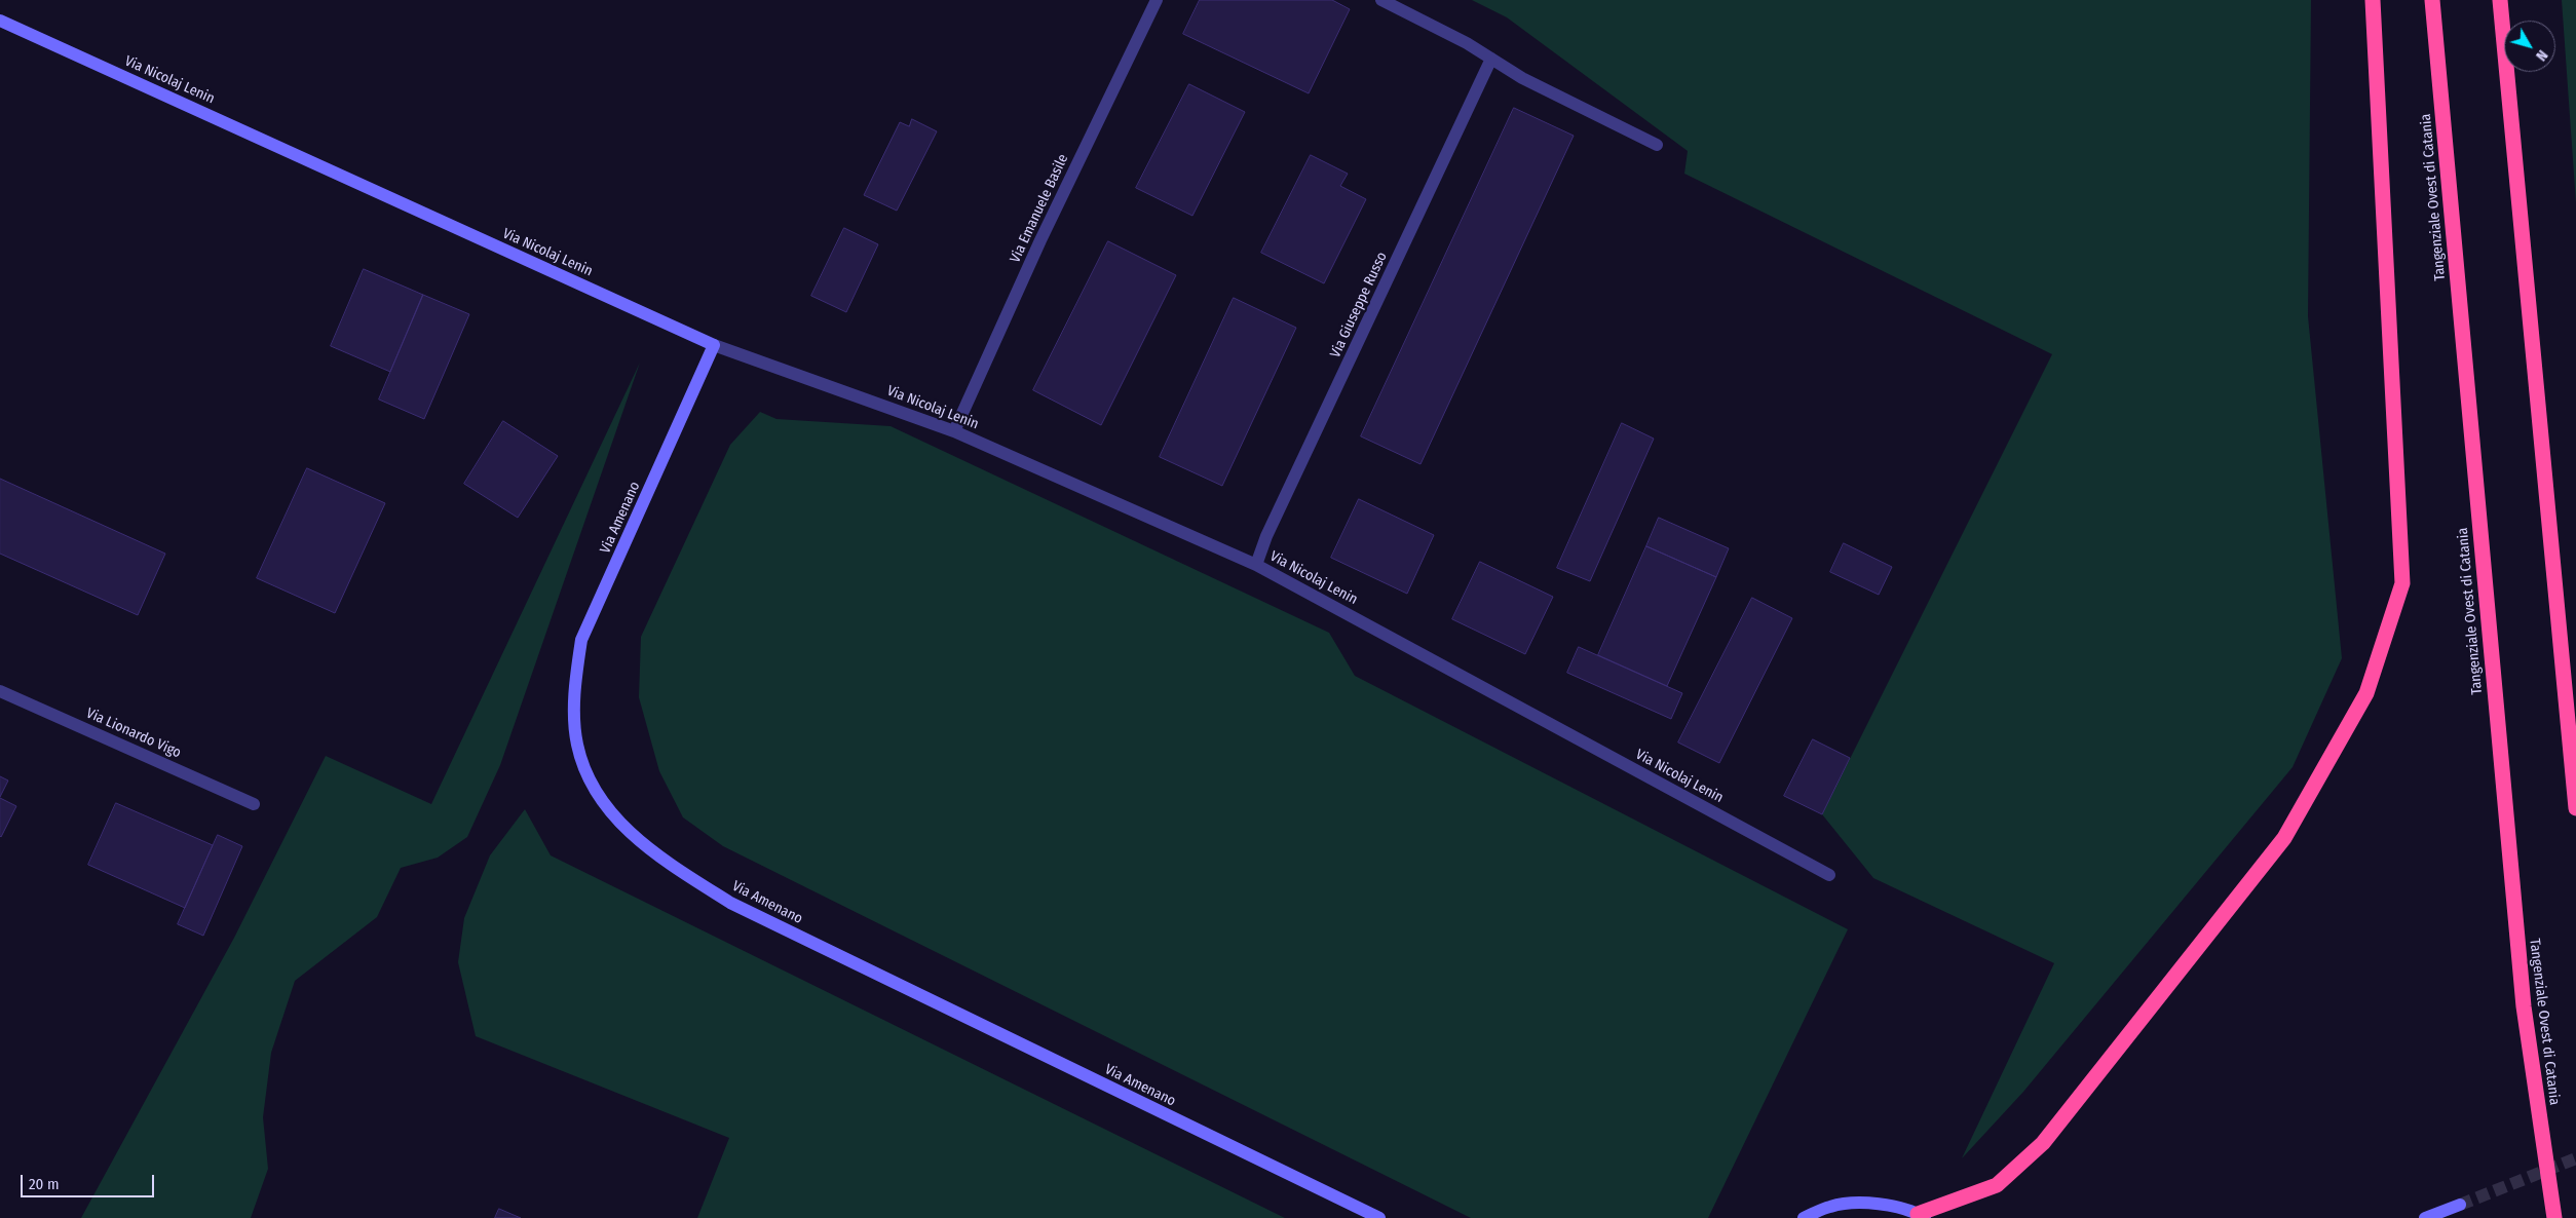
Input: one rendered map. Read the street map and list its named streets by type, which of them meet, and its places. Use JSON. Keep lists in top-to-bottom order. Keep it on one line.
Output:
{"streets":{"highway":["Tangenziale Ovest di Catania"],"main road":["Via Nicolaj Lenin","Via Amenano"],"street":["Via Emanuele Basile","Via Giuseppe Russo","Via Lionardo Vigo"]},"crossings":[["Via Nicolaj Lenin","Via Emanuele Basile"],["Via Nicolaj Lenin","Via Giuseppe Russo"],["Via Nicolaj Lenin","Via Amenano"]],"scale_bar":"20 m","north":"bottom right"}
